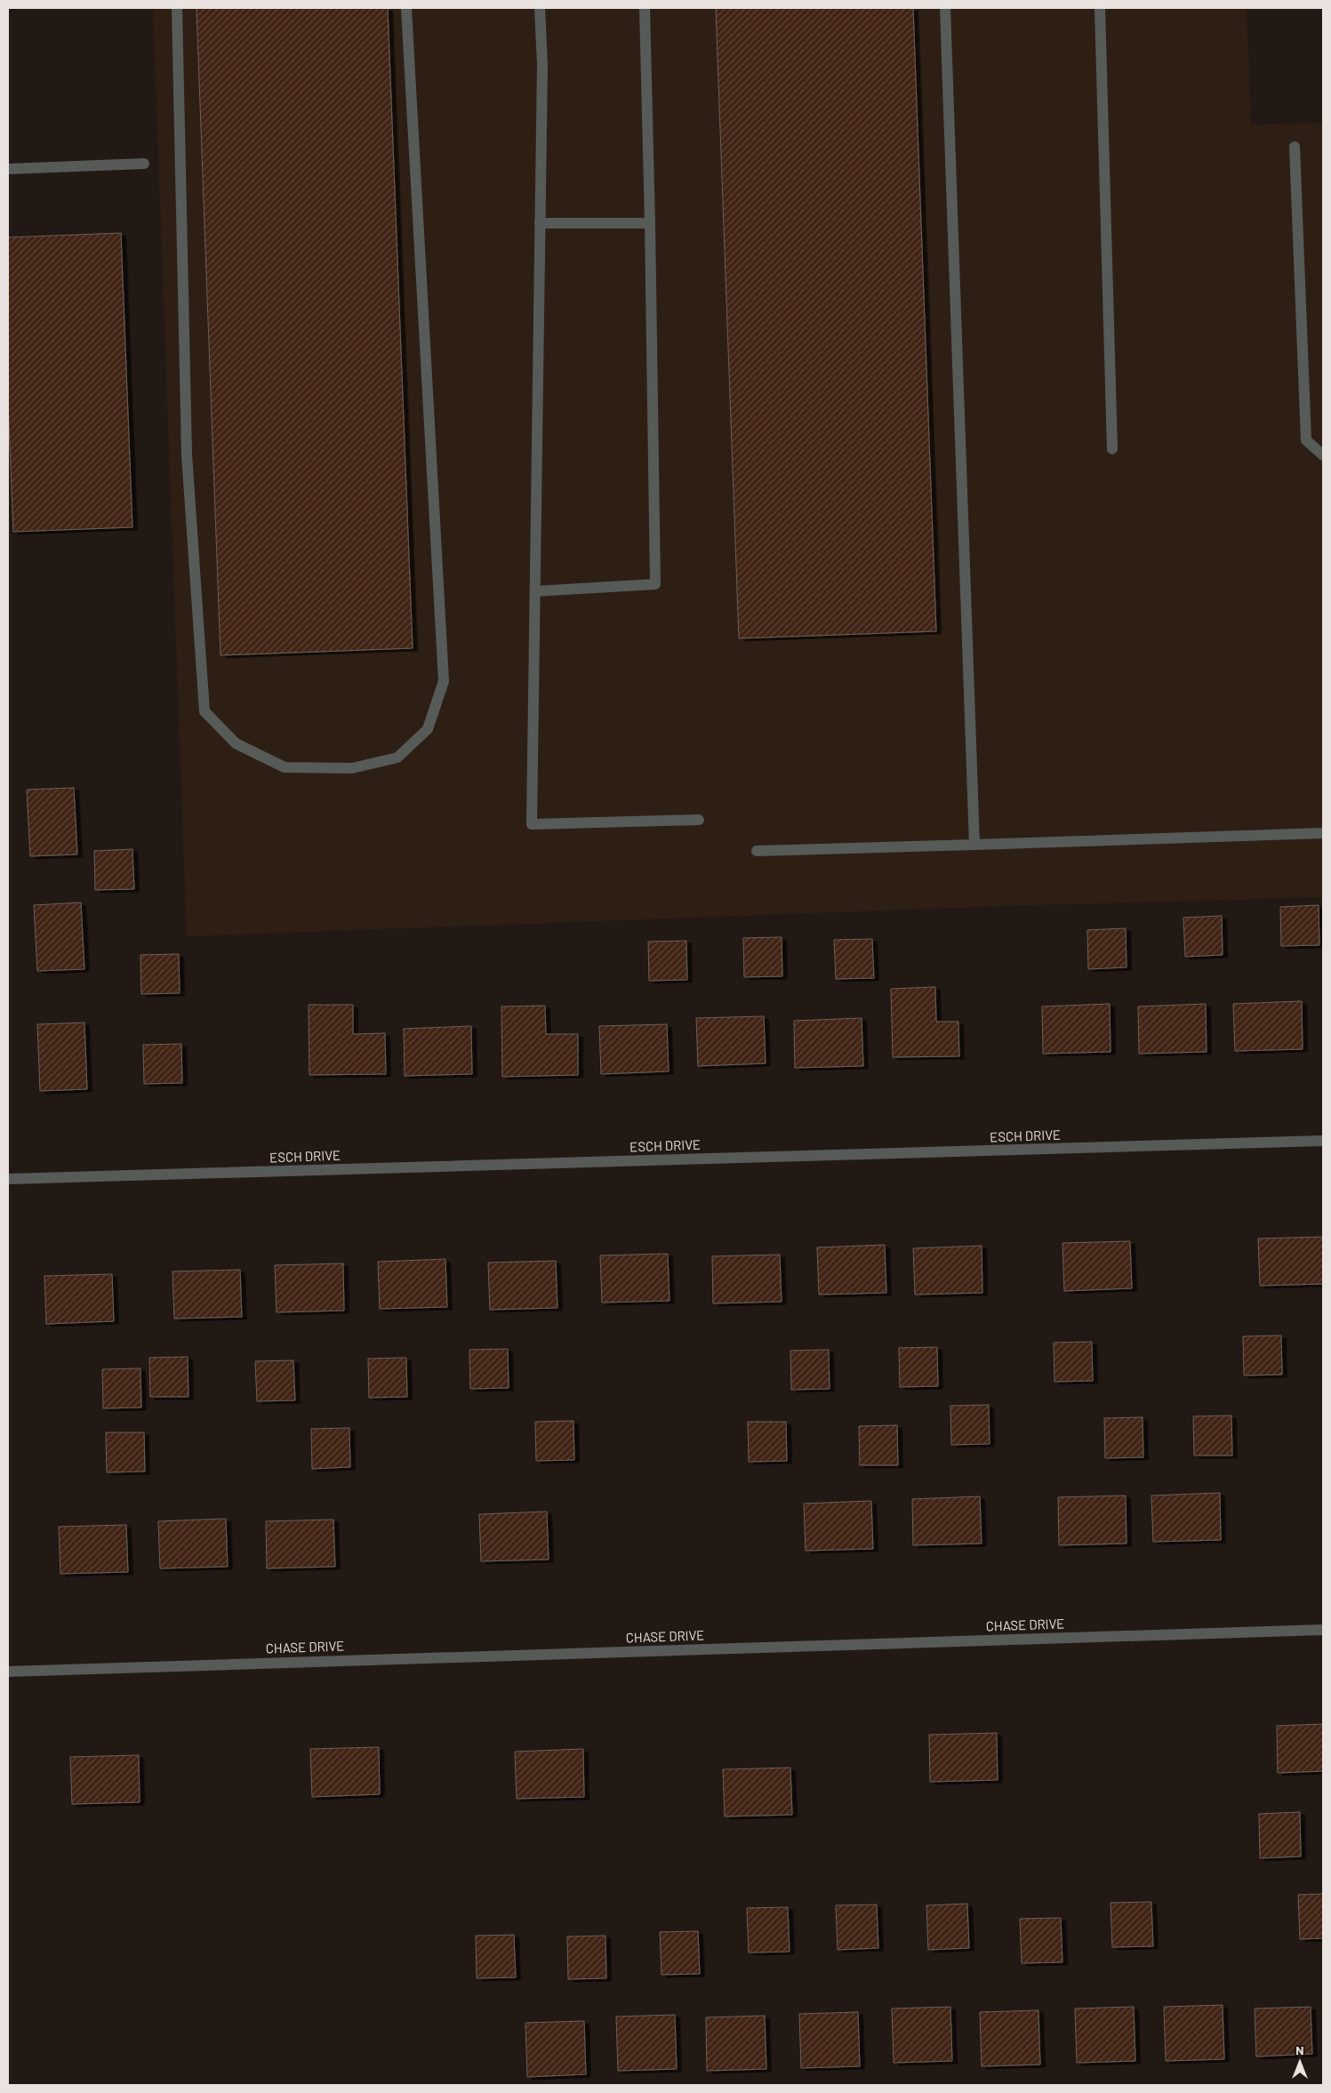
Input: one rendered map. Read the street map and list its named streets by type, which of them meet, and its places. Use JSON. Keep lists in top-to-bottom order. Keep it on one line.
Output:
{"streets":{"street":["ESCH DRIVE","CHASE DRIVE"]},"north":"top"}
